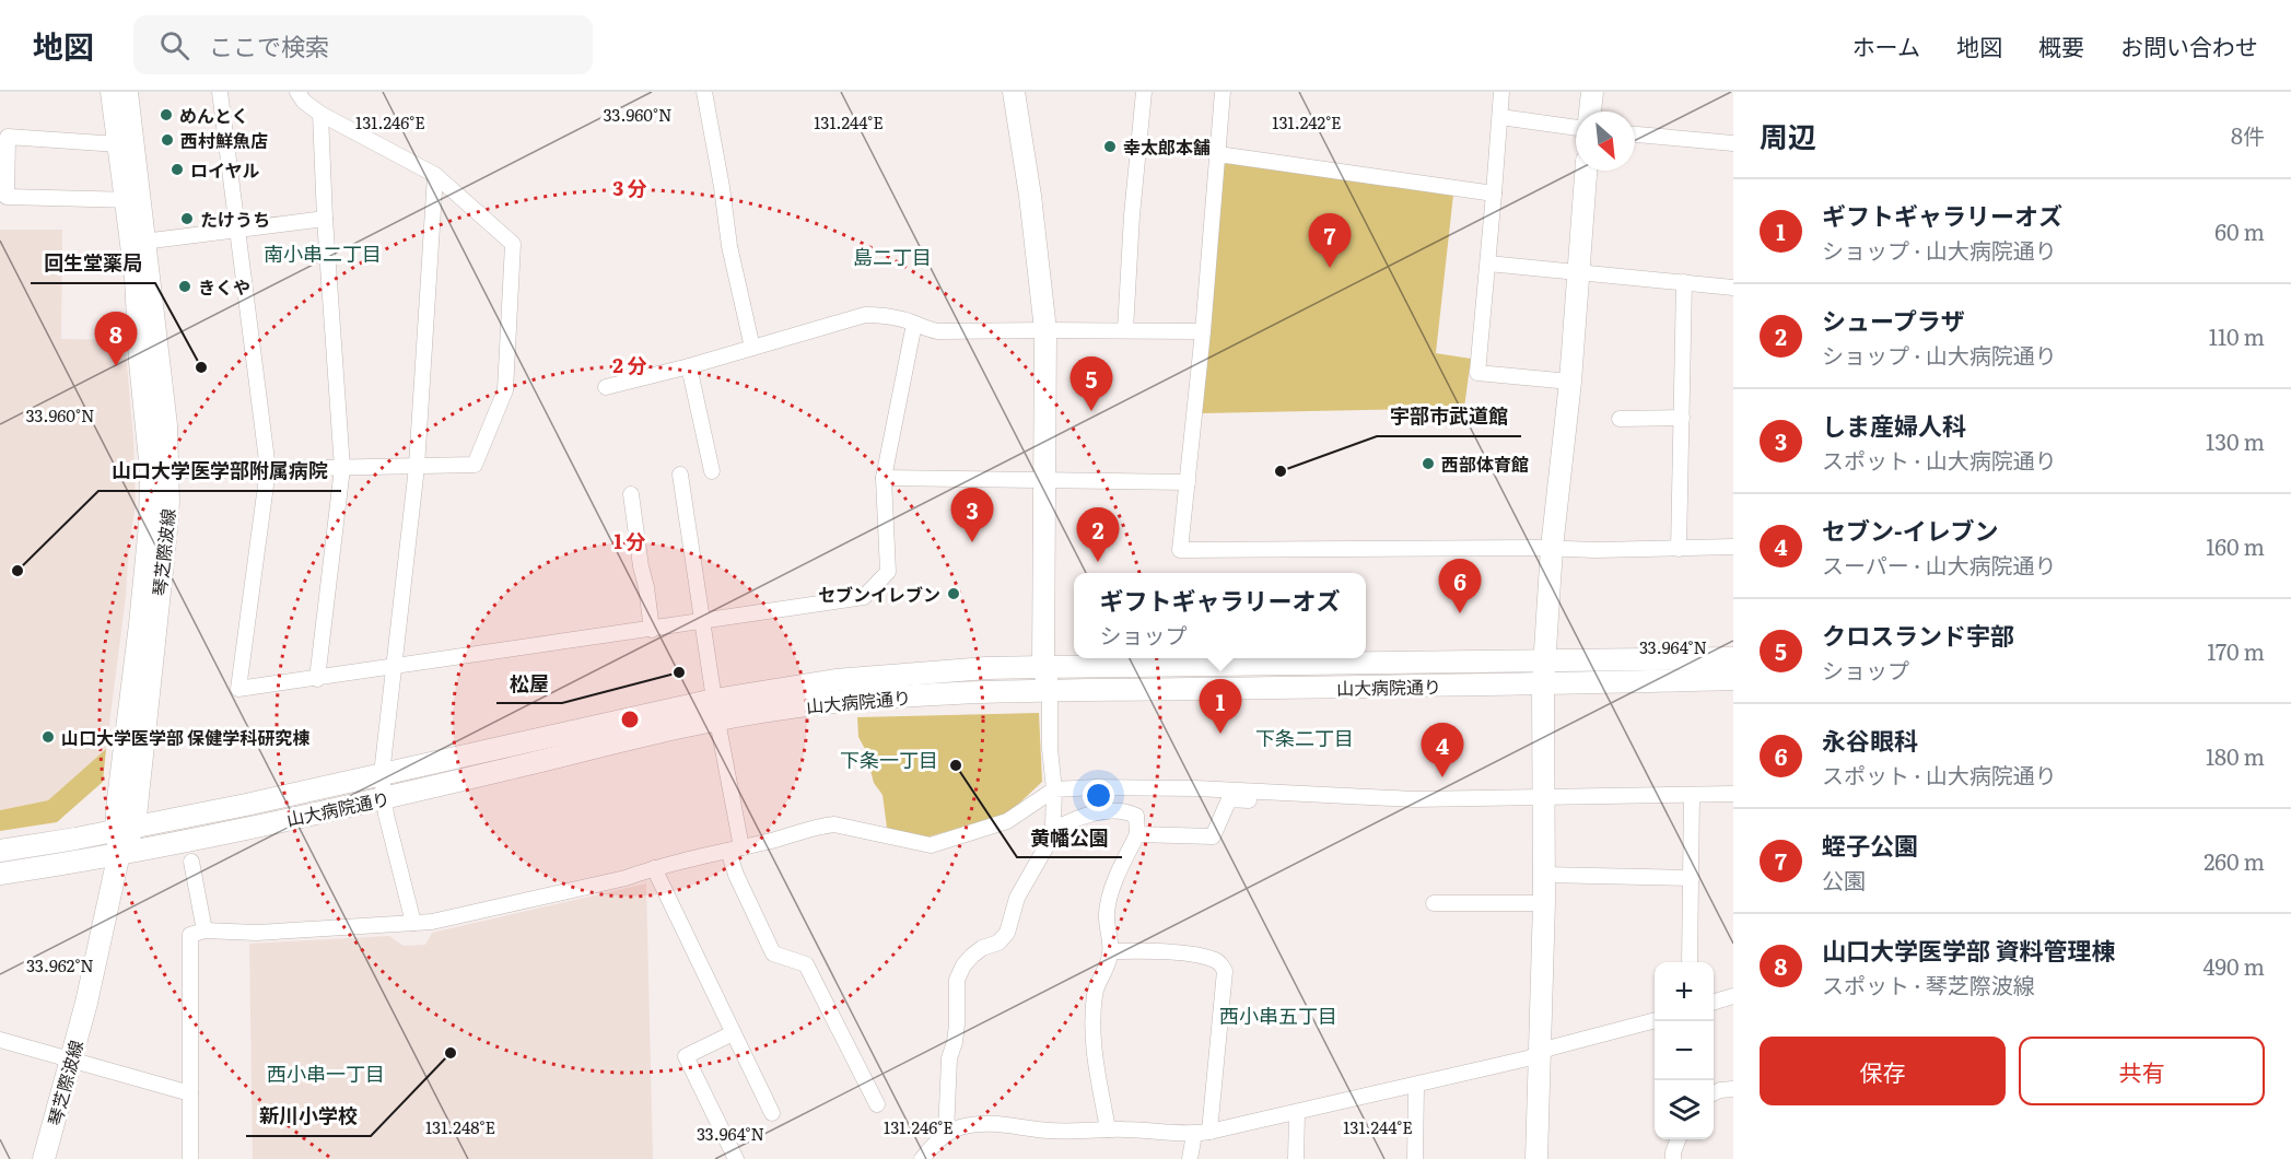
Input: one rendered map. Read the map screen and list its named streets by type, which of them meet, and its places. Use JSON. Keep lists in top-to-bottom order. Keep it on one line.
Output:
{"streets":{"street":["琴芝際波線","山大病院通り"]},"crossings":[["琴芝際波線","山大病院通り"]],"districts":["南小串二丁目","島二丁目","下条二丁目","下条一丁目","西小串五丁目","西小串一丁目"],"places":["めんとく","西村鮮魚店","幸太郎本舗","ロイヤル","たけうち","きくや","回生堂薬局","西部体育館","宇部市武道館","山口大学医学部附属病院","セブンイレブン","松屋","山口大学医学部 保健学科研究棟","黄幡公園","新川小学校"],"north":"bottom right","page":{"header":"地図","search":"ここで検索","nav":["ホーム","地図","概要","お問い合わせ"],"heading":["周辺","8件"],"list":[{"mark":"1","name":"ギフトギャラリーオズ","note":"ショップ · 山大病院通り","value":"60 m"},{"mark":"2","name":"シュープラザ","note":"ショップ · 山大病院通り","value":"110 m"},{"mark":"3","name":"しま産婦人科","note":"スポット · 山大病院通り","value":"130 m"},{"mark":"4","name":"セブン-イレブン","note":"スーパー · 山大病院通り","value":"160 m"},{"mark":"5","name":"クロスランド宇部","note":"ショップ","value":"170 m"},{"mark":"6","name":"永谷眼科","note":"スポット · 山大病院通り","value":"180 m"},{"mark":"7","name":"蛭子公園","note":"公園","value":"260 m"},{"mark":"8","name":"山口大学医学部 資料管理棟","note":"スポット · 琴芝際波線","value":"490 m"}],"pins":["7","8","5","3","2","6","1","4"],"popup":["ギフトギャラリーオズ","ショップ"],"map_buttons":["+","−"],"buttons":["保存","共有"]},"coordinates":["33.960°N","131.246°E","131.244°E","131.242°E","33.964°N","33.962°N","131.248°E"],"rings":["3 分","2 分","1 分"]}
